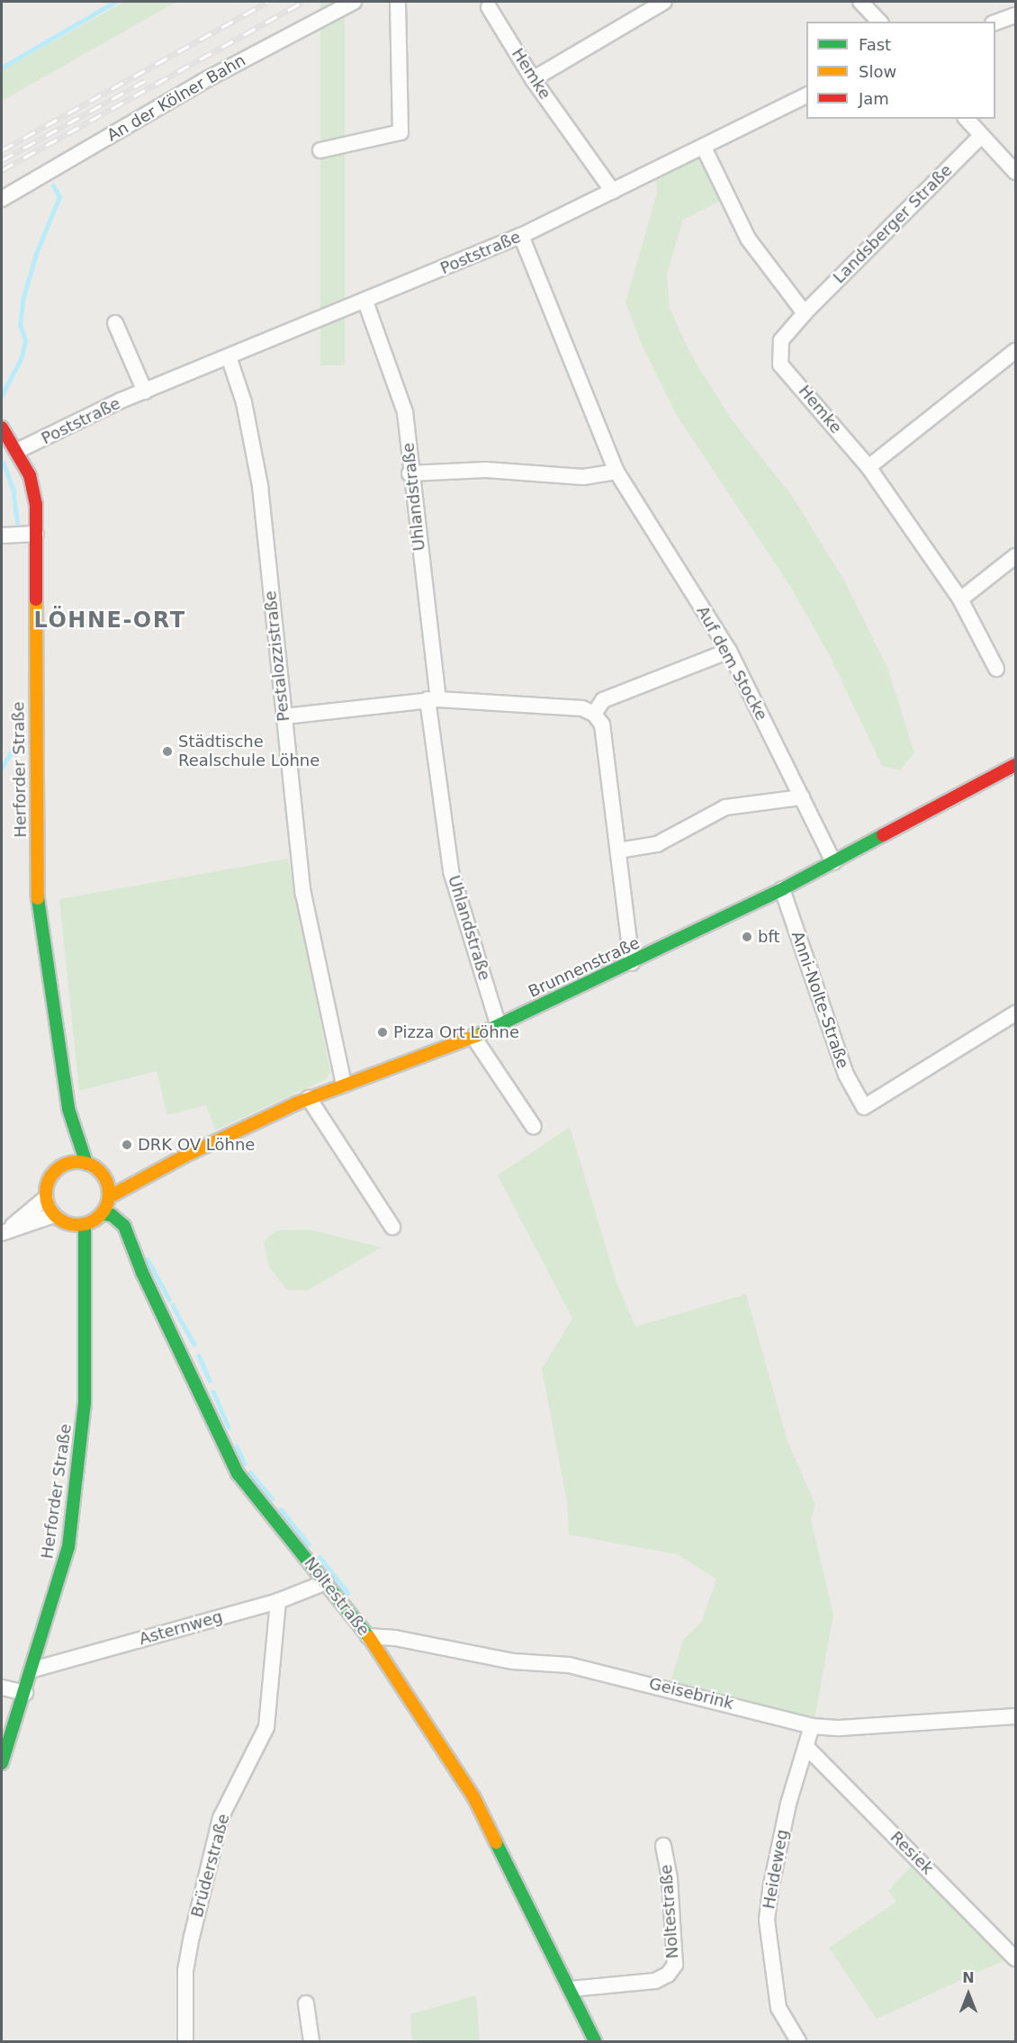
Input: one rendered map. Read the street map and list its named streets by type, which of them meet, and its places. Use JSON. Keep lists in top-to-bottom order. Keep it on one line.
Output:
{"streets":{"street":["Hemke","An der Kölner Bahn","Landsberger Straße","Poststraße","Uhlandstraße","Pestalozzistraße","Auf dem Stocke","Herforder Straße","Brunnenstraße","Anni-Nolte-Straße","Noltestraße","Asternweg","Geisebrink","Resiek","Brüderstraße","Heideweg"]},"crossings":[["Hemke","Landsberger Straße"],["Hemke","Poststraße"],["Poststraße","Uhlandstraße"],["Poststraße","Pestalozzistraße"],["Poststraße","Auf dem Stocke"],["Poststraße","Herforder Straße"],["Uhlandstraße","Brunnenstraße"],["Pestalozzistraße","Brunnenstraße"],["Auf dem Stocke","Brunnenstraße"],["Herforder Straße","Brunnenstraße"],["Herforder Straße","Noltestraße"],["Herforder Straße","Asternweg"],["Brunnenstraße","Anni-Nolte-Straße"],["Brunnenstraße","Noltestraße"],["Noltestraße","Asternweg"],["Noltestraße","Geisebrink"],["Asternweg","Brüderstraße"],["Geisebrink","Heideweg"],["Resiek","Heideweg"]],"districts":["LÖHNE-ORT"],"places":["Städtische Realschule Löhne","bft","Pizza Ort Löhne","DRK OV Löhne"],"legend":["Fast","Slow","Jam"],"north":"top"}
